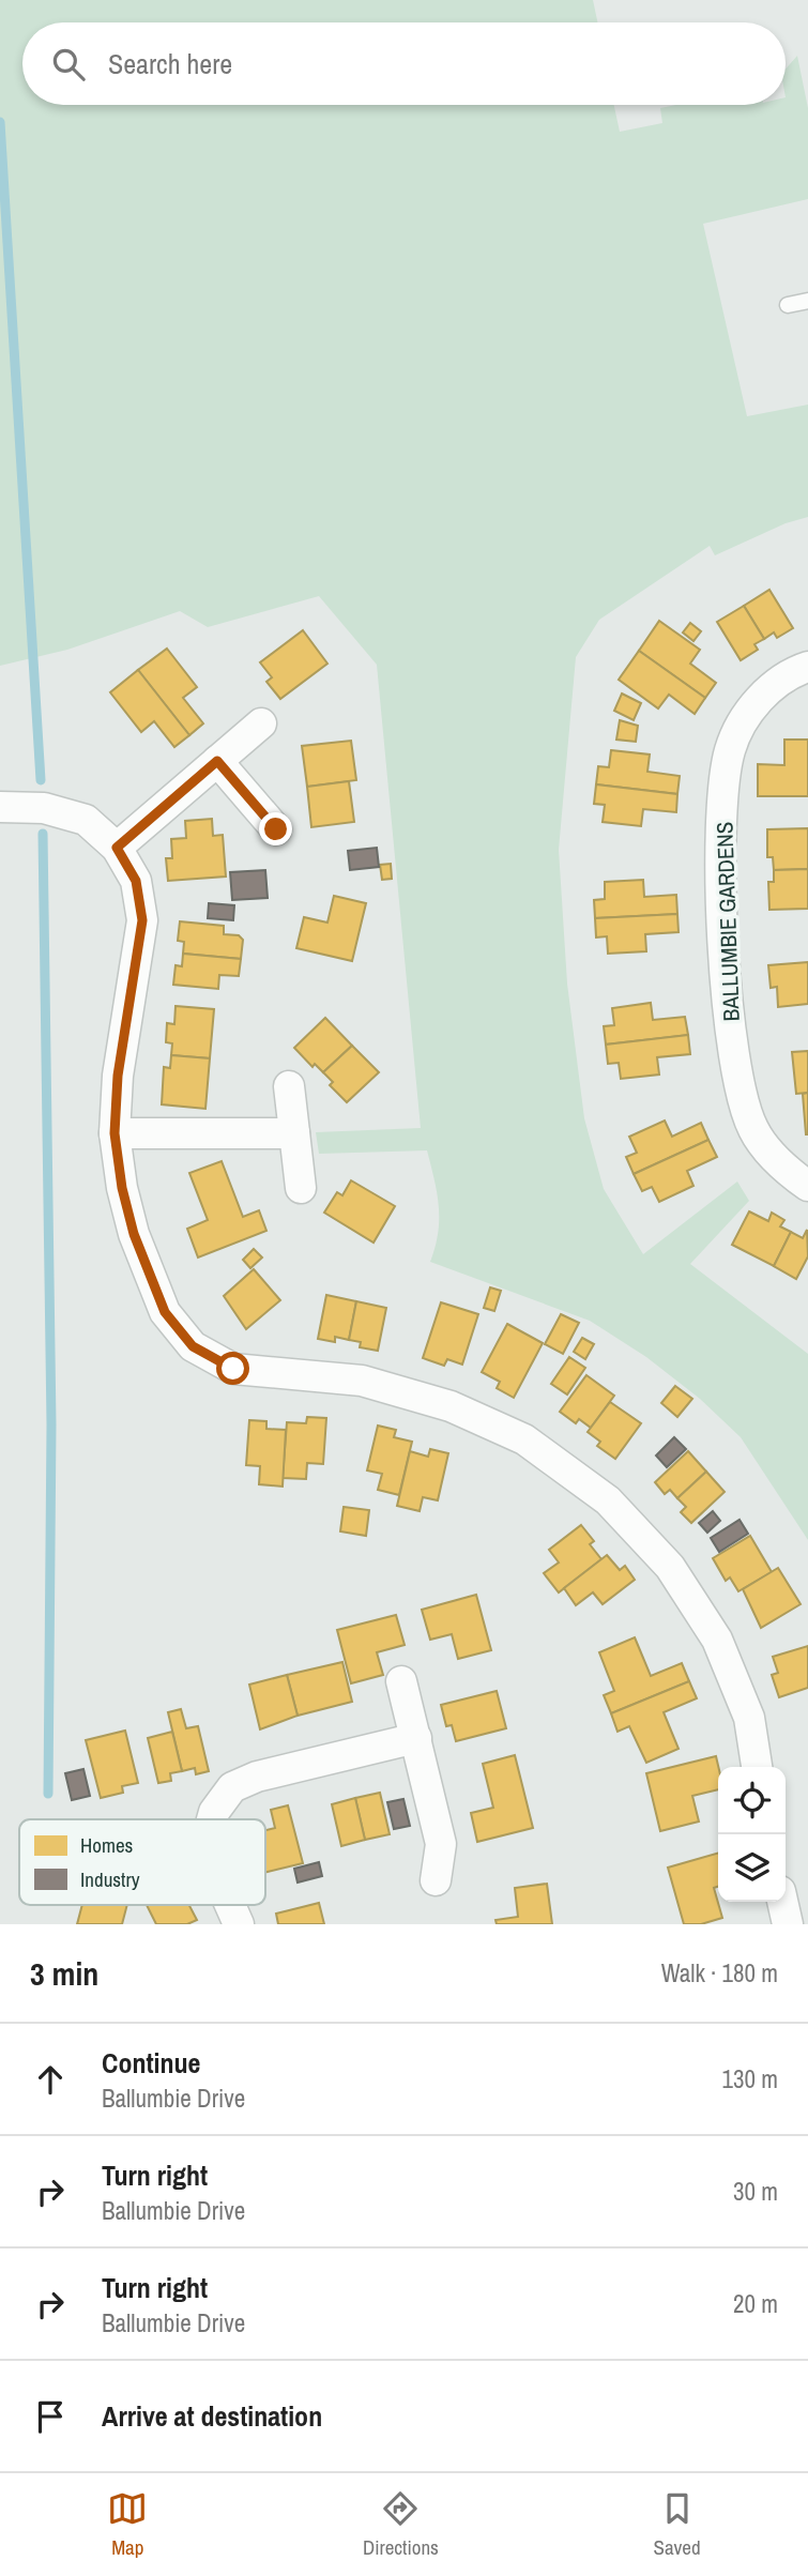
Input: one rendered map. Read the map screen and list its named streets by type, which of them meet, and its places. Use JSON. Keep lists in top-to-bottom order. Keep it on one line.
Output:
{"streets":{"street":["BALLUMBIE GARDENS"]},"legend":["Homes","Industry"],"page":{"search":"Search here","heading":["3 min","Walk · 180 m"],"list":[["Continue","Ballumbie Drive","130 m"],["Turn right","Ballumbie Drive","30 m"],["Turn right","Ballumbie Drive","20 m"],"Arrive at destination"],"nav":["Map","Directions","Saved"]}}
